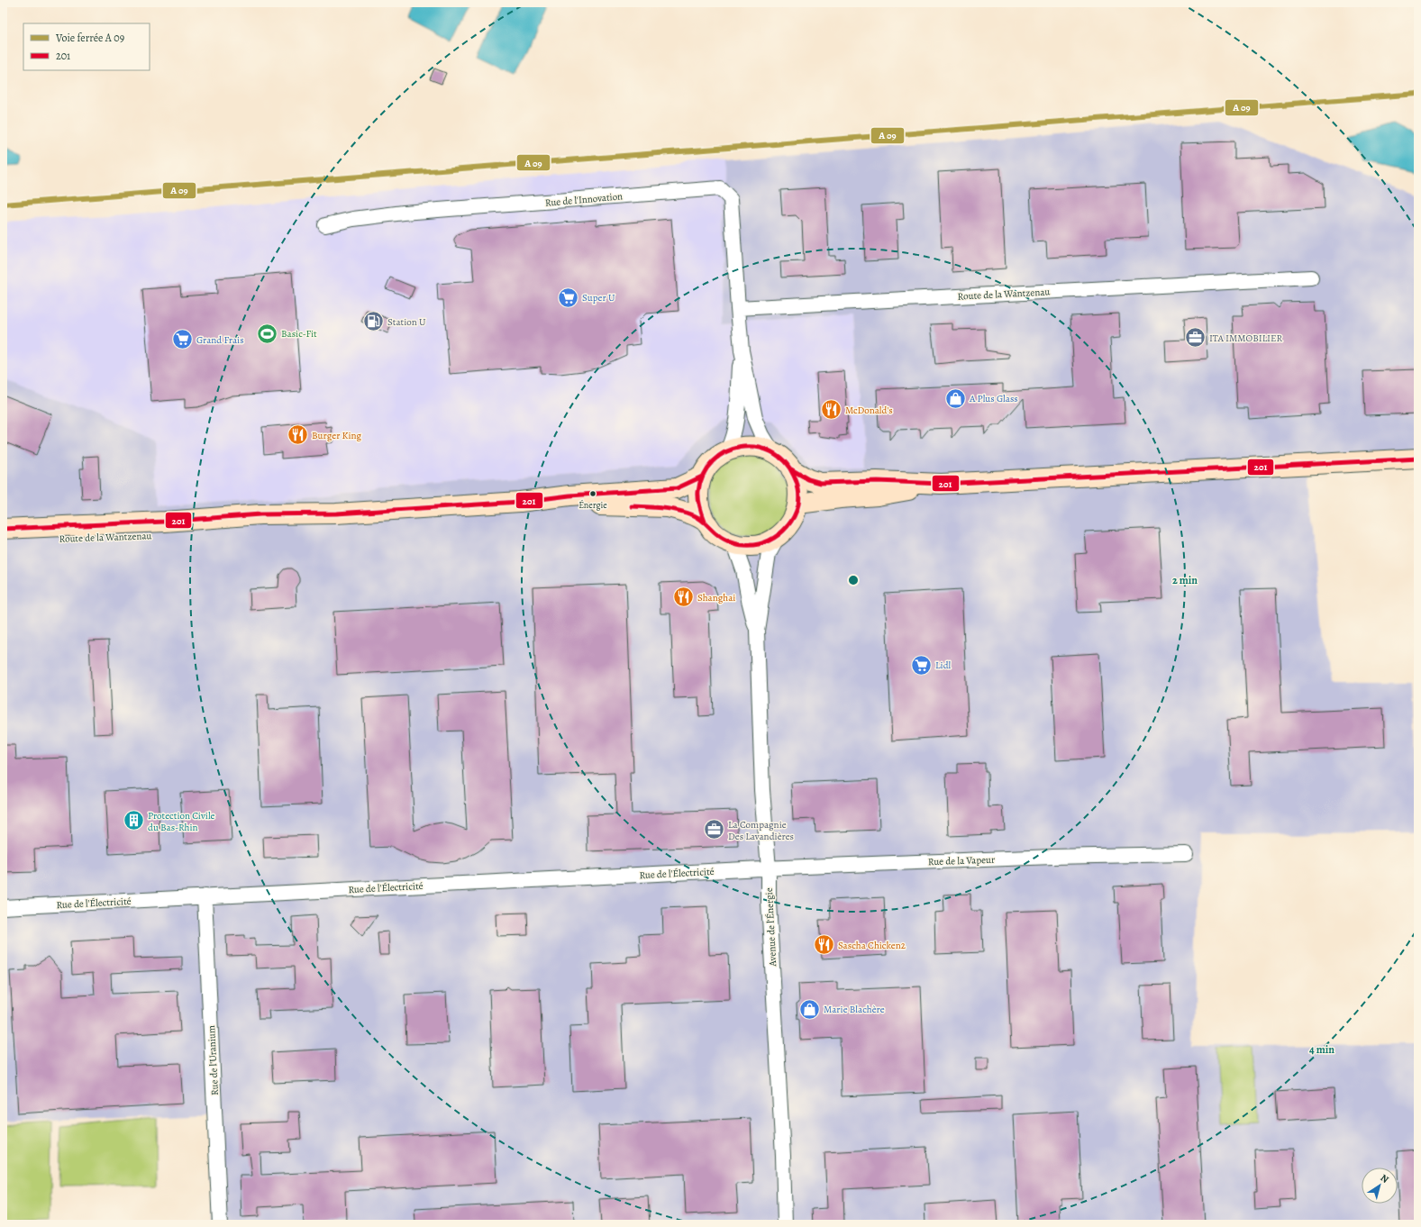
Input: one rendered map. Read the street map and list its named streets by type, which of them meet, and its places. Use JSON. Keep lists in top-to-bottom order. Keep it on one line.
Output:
{"streets":{"main road":["Route de la Wantzenau"],"street":["Rue de l'Innovation","Rue de la Vapeur","Rue de l'Électricité","Avenue de l'Énergie","Rue de l'Uranium"]},"crossings":[["Rue de l'Innovation","Route de la Wantzenau"],["Route de la Wantzenau","Avenue de l'Énergie"],["Rue de la Vapeur","Rue de l'Électricité"],["Rue de la Vapeur","Avenue de l'Énergie"],["Rue de l'Électricité","Avenue de l'Énergie"],["Rue de l'Électricité","Rue de l'Uranium"]],"places":{"supermarket":["Super U","Grand Frais","Lidl"],"fuel station":["Station U"],"sports":["Basic-Fit"],"office":["ITA IMMOBILIER","La Compagnie Des Lavandières"],"shop":["A Plus Glass","Marie Blachère"],"restaurant":["McDonald's","Burger King","Shanghai","Sascha Chicken2"],"other":["Énergie"],"building":["Protection Civile du Bas-Rhin"]},"lines":["transit line 201"],"legend":["Voie ferrée A 09","201"],"north":"top right","rings":["2 min","4 min"]}
